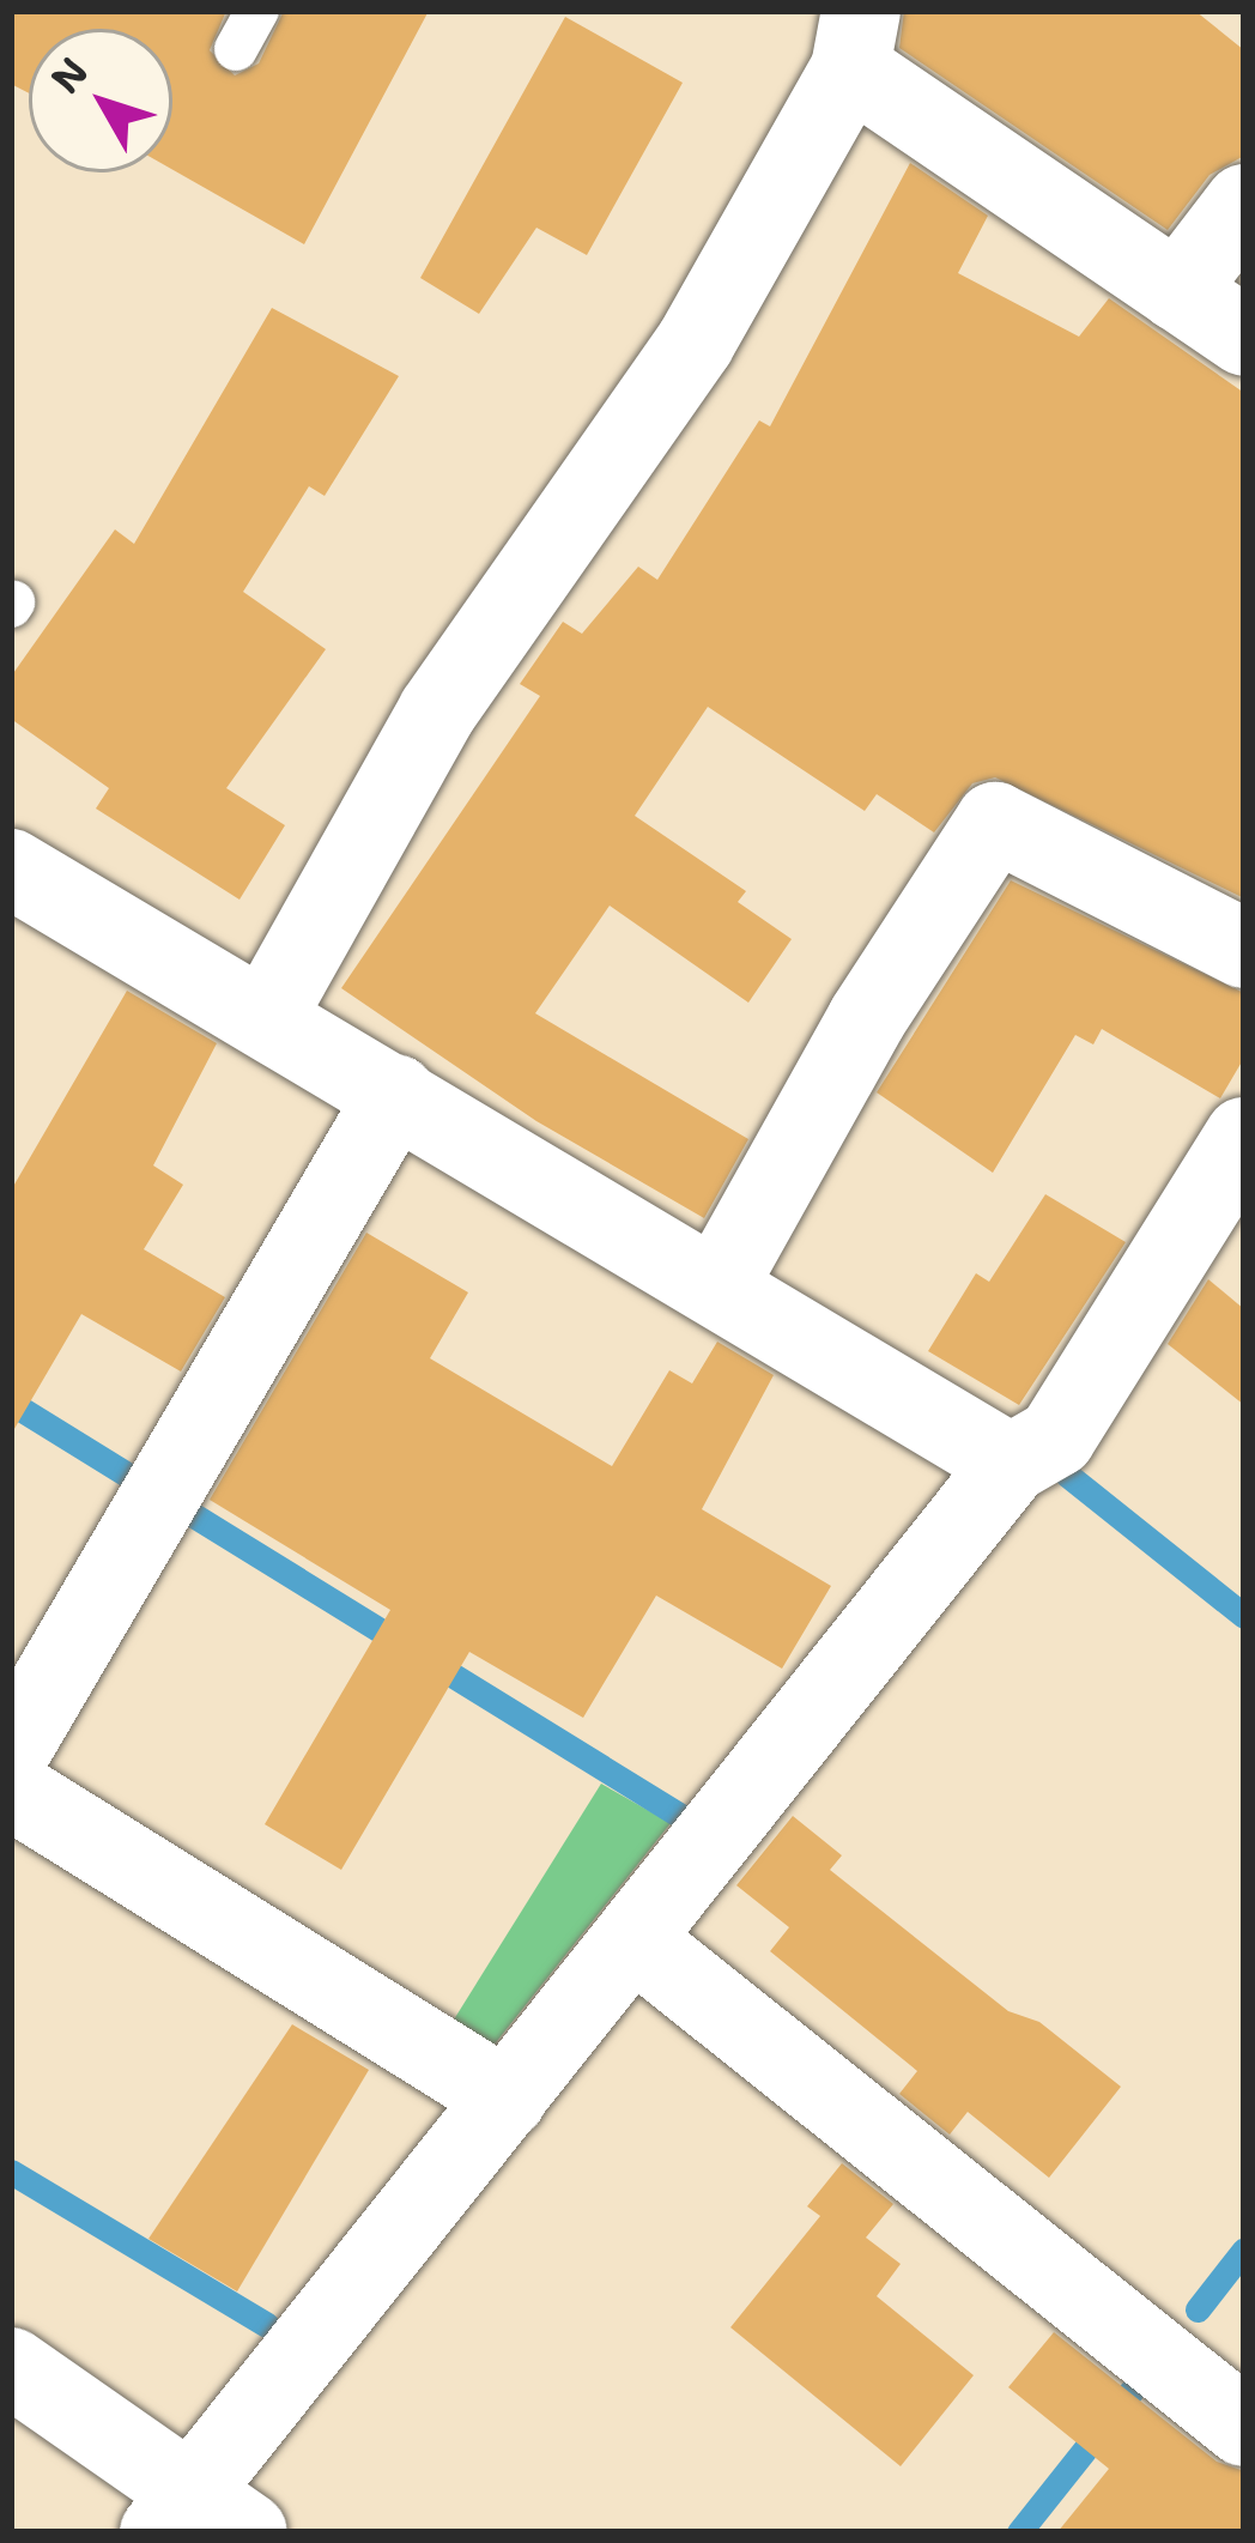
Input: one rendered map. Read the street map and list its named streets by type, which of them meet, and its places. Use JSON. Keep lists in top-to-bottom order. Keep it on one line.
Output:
{"north":"top left"}
